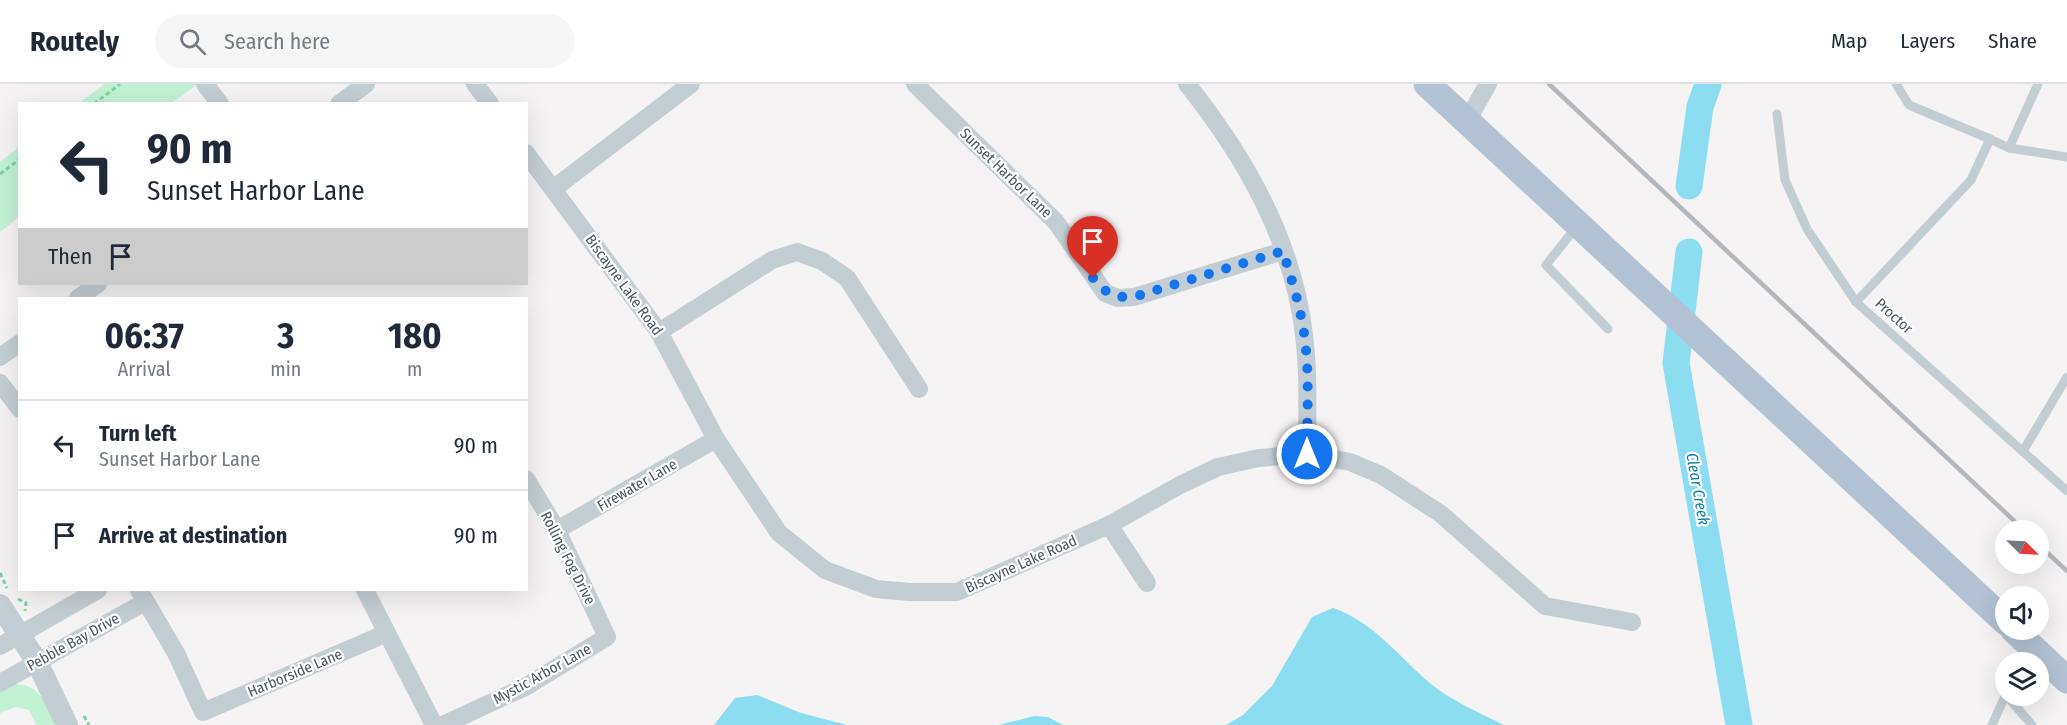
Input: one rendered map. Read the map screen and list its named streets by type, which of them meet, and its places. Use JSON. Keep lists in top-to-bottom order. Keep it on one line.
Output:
{"streets":{"street":["Sunset Harbor Lane","Biscayne Lake Road","Firewater Lane","Rolling Fog Drive","Pebble Bay Drive","Harborside Lane","Mystic Arbor Lane"],"lane":["Proctor"]},"crossings":[["Biscayne Lake Road","Firewater Lane"],["Firewater Lane","Rolling Fog Drive"],["Rolling Fog Drive","Mystic Arbor Lane"],["Pebble Bay Drive","Harborside Lane"]],"water":["Clear Creek"],"north":"bottom right","page":{"header":"Routely","search":"Search here","nav":["Map","Layers","Share"],"turn":["90 m","Sunset Harbor Lane"],"then":"Then","eta":["06:37","Arrival","3","min","180","m"],"list":[{"name":"Turn left","note":"Sunset Harbor Lane","value":"90 m"},{"name":"Arrive at destination","value":"90 m"}]}}
